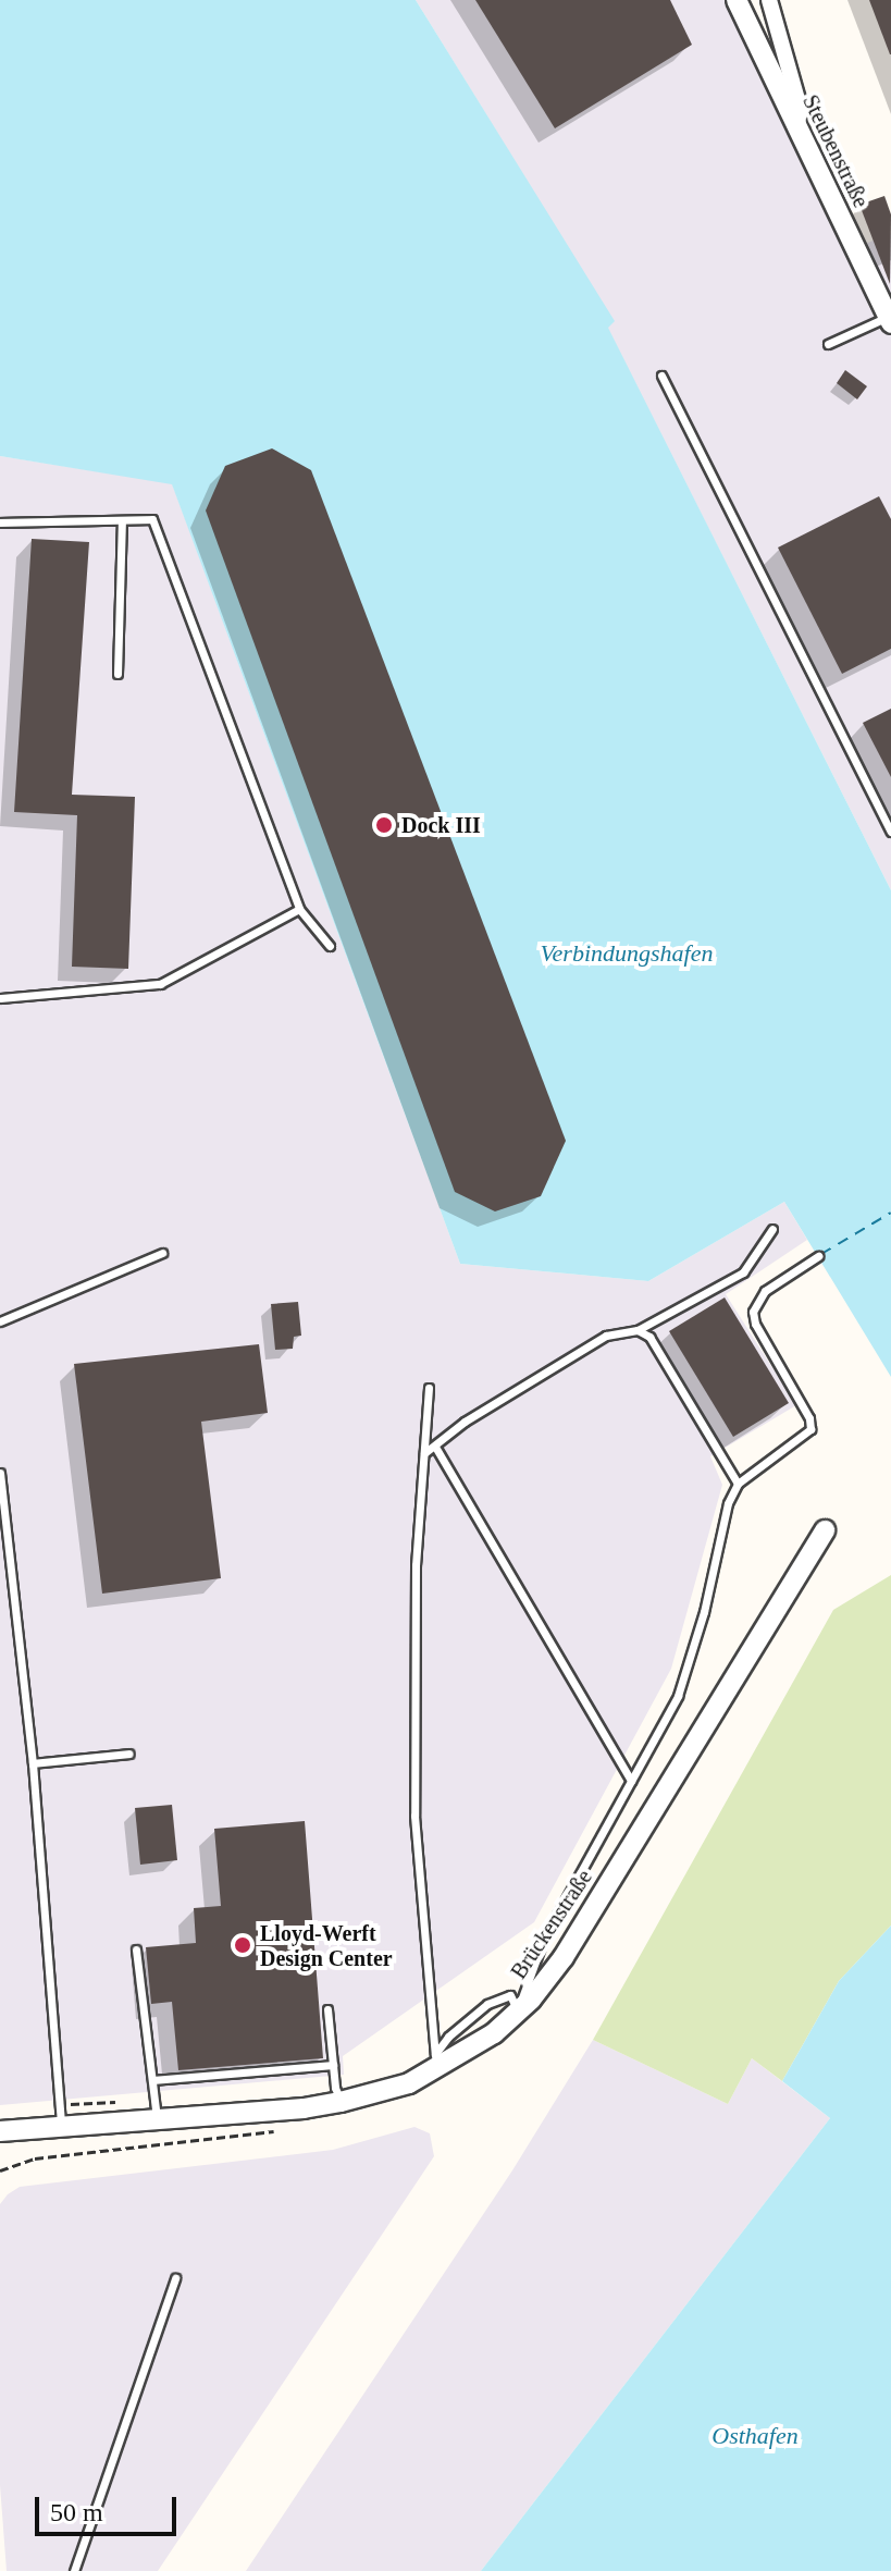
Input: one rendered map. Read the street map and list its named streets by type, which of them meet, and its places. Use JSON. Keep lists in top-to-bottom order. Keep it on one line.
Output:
{"streets":{"street":["Steubenstraße","Brückenstraße"]},"water":["Verbindungshafen","Osthafen"],"places":["Dock III","Lloyd-Werft Design Center"],"scale_bar":"50 m"}
